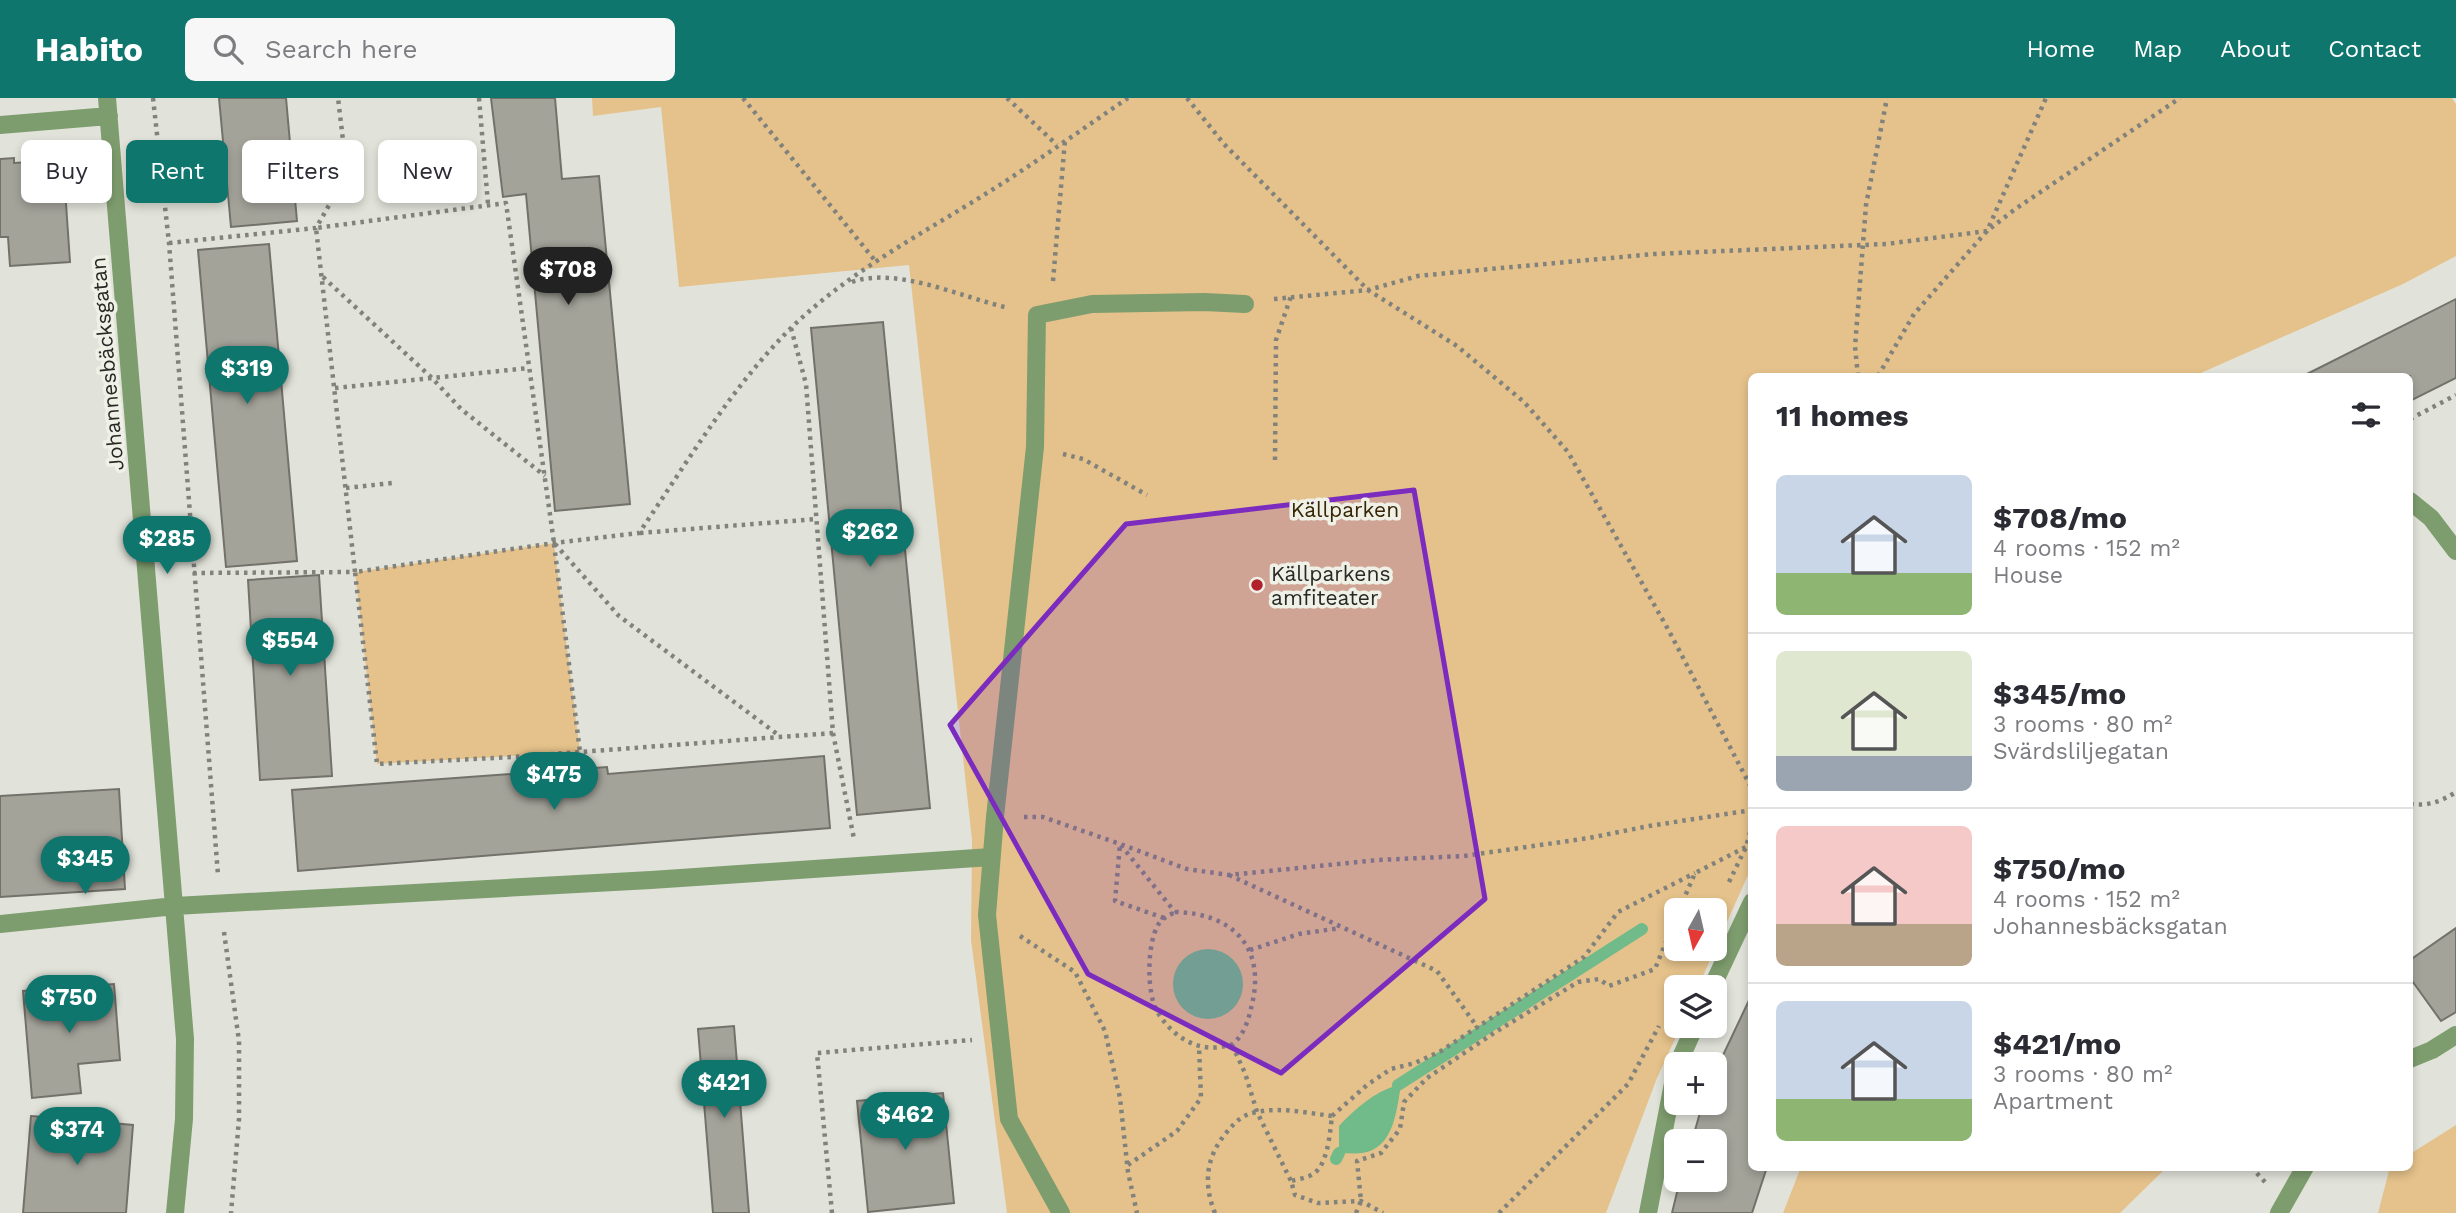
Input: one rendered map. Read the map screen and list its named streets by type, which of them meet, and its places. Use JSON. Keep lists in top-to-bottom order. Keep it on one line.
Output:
{"streets":{"street":["Johannesbäcksgatan"]},"parks":["Källparken"],"places":["Källparkens amfiteater"],"north":"bottom","page":{"header":"Habito","search":"Search here","nav":["Home","Map","About","Contact"],"chip":["Buy","Rent","Filters","New"],"price":["$708","$319","$262","$285","$554","$475","$345","$750","$421","$462","$374"],"heading":"11 homes","list":[{"name":"$708/mo","note":"4 rooms · 152 m² · House"},{"name":"$345/mo","note":"3 rooms · 80 m² · Svärdsliljegatan"},{"name":"$750/mo","note":"4 rooms · 152 m² · Johannesbäcksgatan"},{"name":"$421/mo","note":"3 rooms · 80 m² · Apartment"}],"map_buttons":["+","−"]}}
